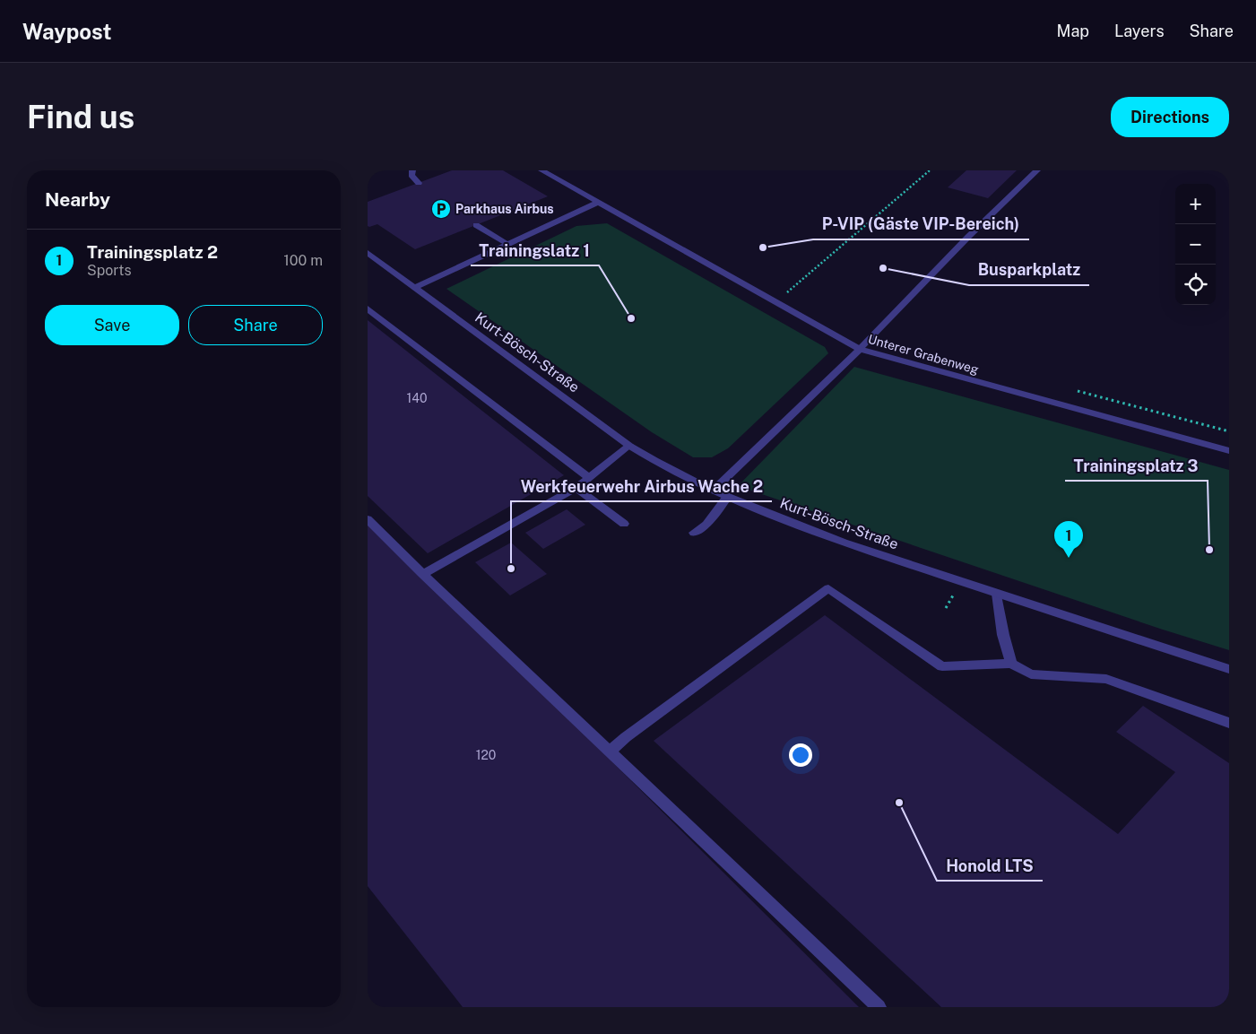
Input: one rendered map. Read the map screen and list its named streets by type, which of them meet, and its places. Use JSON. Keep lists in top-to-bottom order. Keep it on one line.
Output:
{"streets":{"street":["Kurt-Bösch-Straße","Unterer Grabenweg"]},"places":{"parking":["Parkhaus Airbus"],"other":["P-VIP (Gäste VIP-Bereich)","Busparkplatz","Trainingslatz 1","Trainingsplatz 3","Werkfeuerwehr Airbus Wache 2","Honold LTS"]},"house_numbers":["140","120"],"page":{"header":"Waypost","nav":["Map","Layers","Share"],"buttons":["Directions",["Save","Share"]],"title":"Find us","heading":"Nearby","map_buttons":["+","−"],"list":[{"mark":"1","name":"Trainingsplatz 2","note":"Sports","value":"100 m"}],"pins":"1"}}
